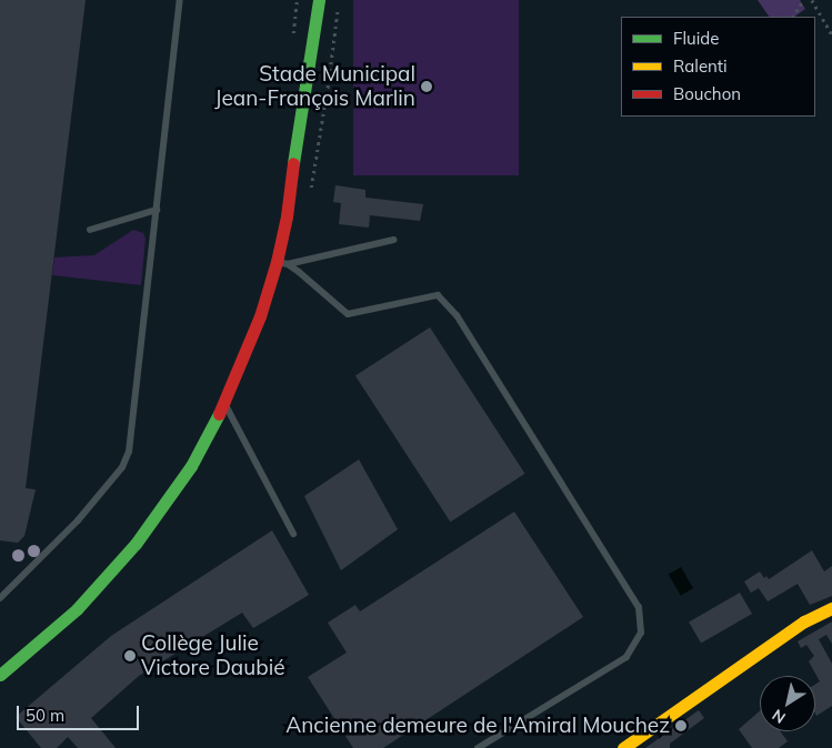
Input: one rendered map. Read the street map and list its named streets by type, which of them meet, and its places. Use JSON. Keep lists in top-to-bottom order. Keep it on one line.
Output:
{"places":["Stade Municipal Jean-François Marlin","Collège Julie Victore Daubié","Ancienne demeure de l'Amiral Mouchez"],"legend":["Fluide","Ralenti","Bouchon"],"scale_bar":"50 m","north":"bottom left"}
